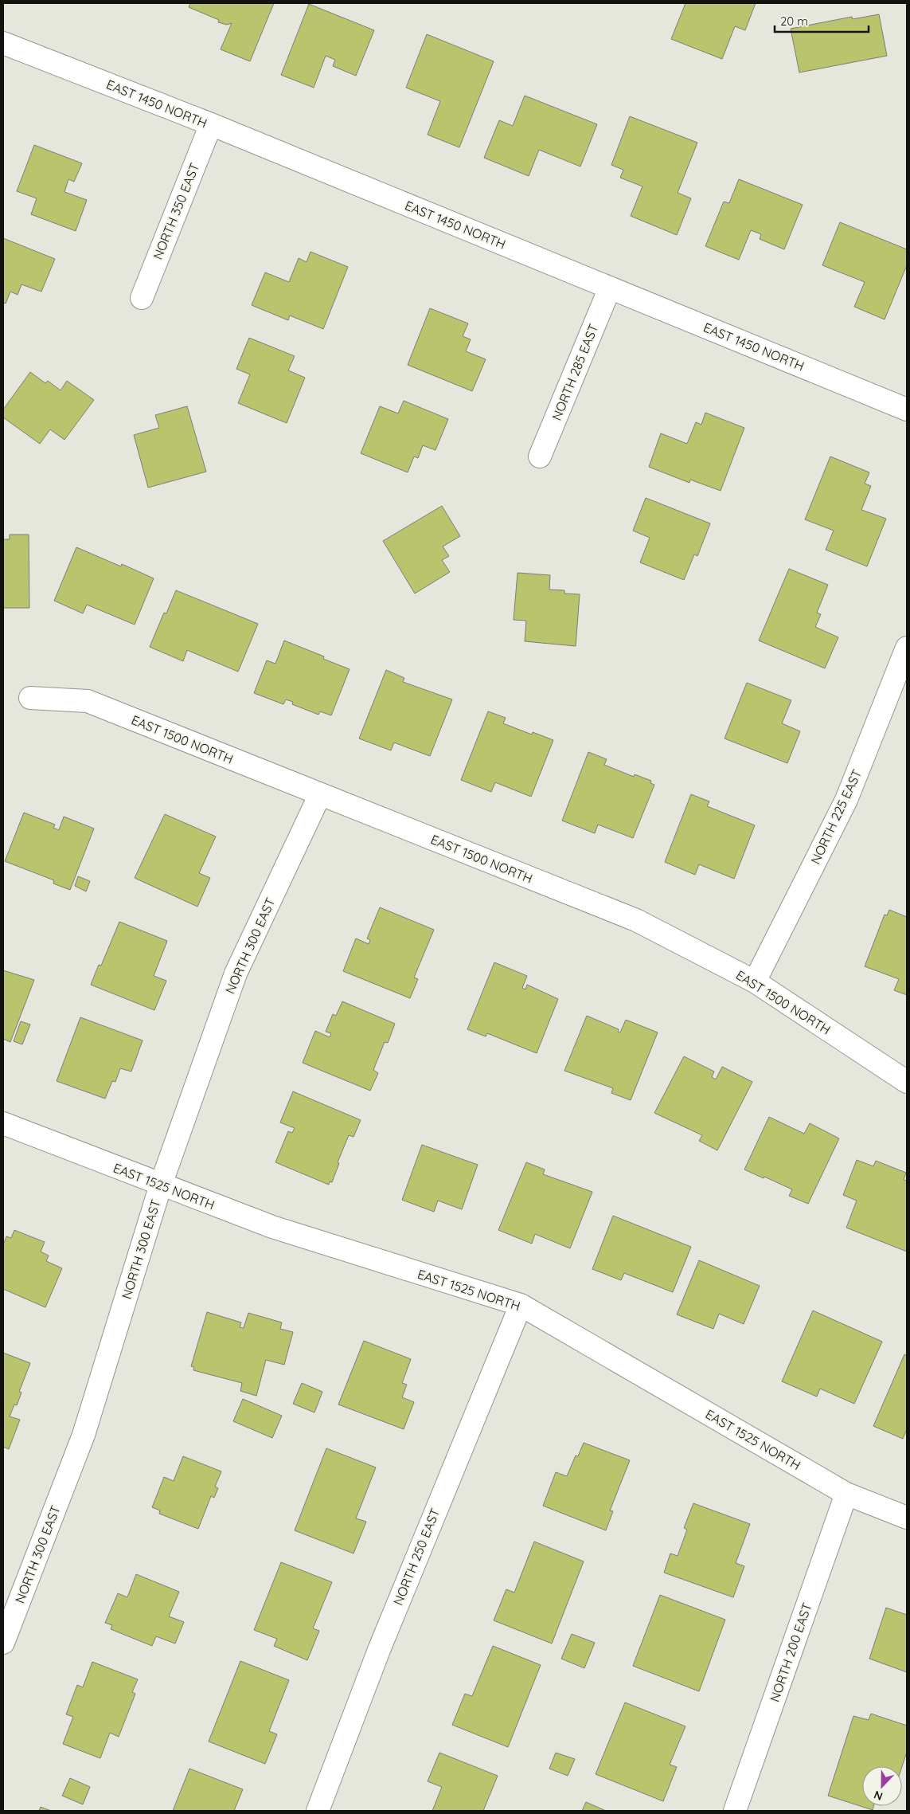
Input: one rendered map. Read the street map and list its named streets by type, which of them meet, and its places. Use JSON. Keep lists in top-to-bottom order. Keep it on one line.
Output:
{"streets":{"street":["EAST 1450 NORTH","NORTH 350 EAST","NORTH 285 EAST","EAST 1500 NORTH","NORTH 225 EAST","NORTH 300 EAST","EAST 1525 NORTH","NORTH 250 EAST","NORTH 200 EAST"]},"crossings":[["EAST 1450 NORTH","NORTH 350 EAST"],["EAST 1450 NORTH","NORTH 285 EAST"],["EAST 1500 NORTH","NORTH 225 EAST"],["EAST 1500 NORTH","NORTH 300 EAST"],["NORTH 300 EAST","EAST 1525 NORTH"],["EAST 1525 NORTH","NORTH 250 EAST"],["EAST 1525 NORTH","NORTH 200 EAST"]],"scale_bar":"20 m","north":"bottom"}
